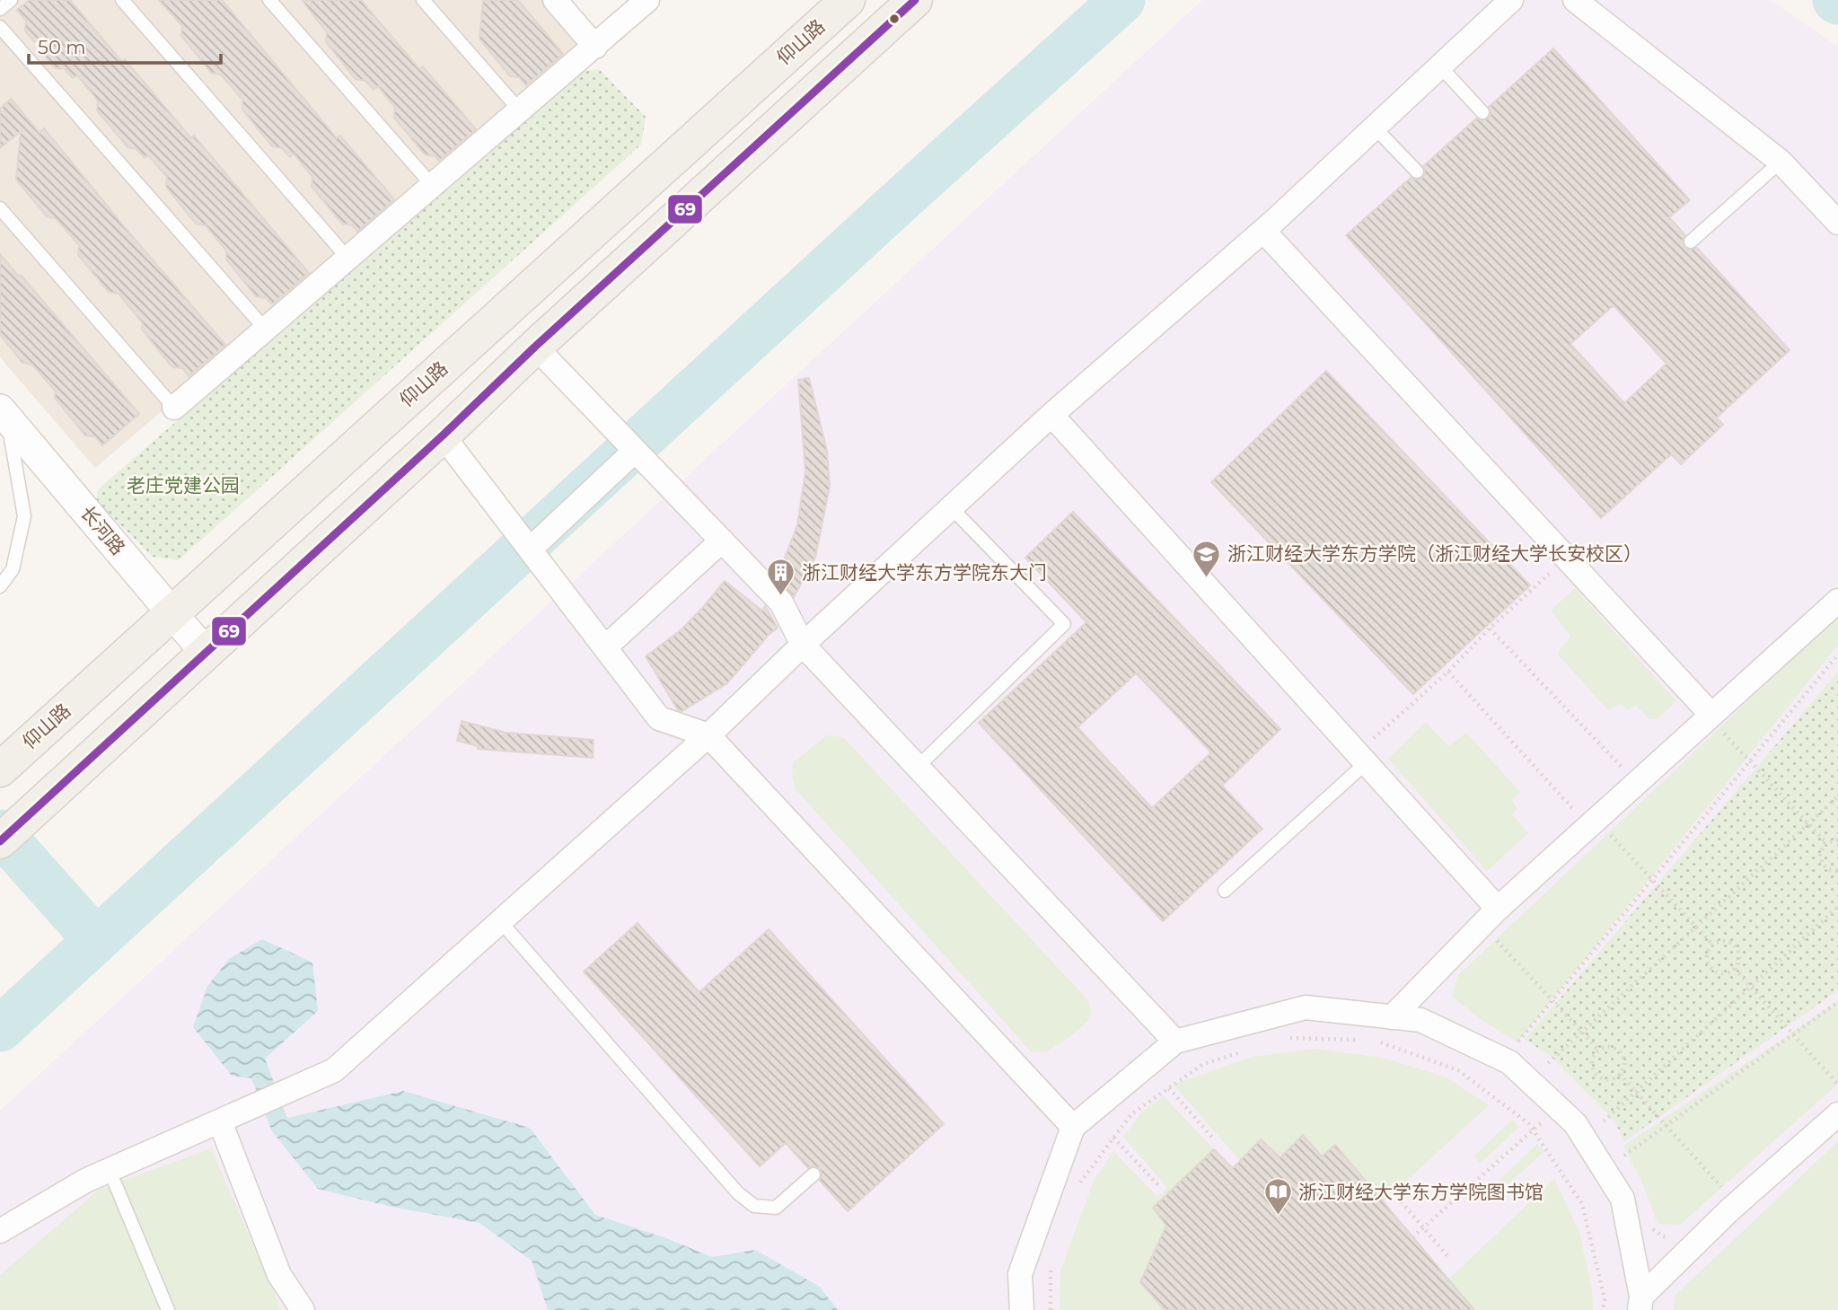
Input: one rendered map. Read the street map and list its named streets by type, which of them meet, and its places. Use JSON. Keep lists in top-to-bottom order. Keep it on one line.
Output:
{"streets":{"main road":["仰山路"],"street":["长河路"]},"crossings":[["仰山路","长河路"]],"parks":["老庄党建公园"],"places":{"school or university":["浙江财经大学东方学院（浙江财经大学长安校区）"],"building":["浙江财经大学东方学院东大门"],"library":["浙江财经大学东方学院图书馆"]},"lines":["transit line 69"],"scale_bar":"50 m"}
